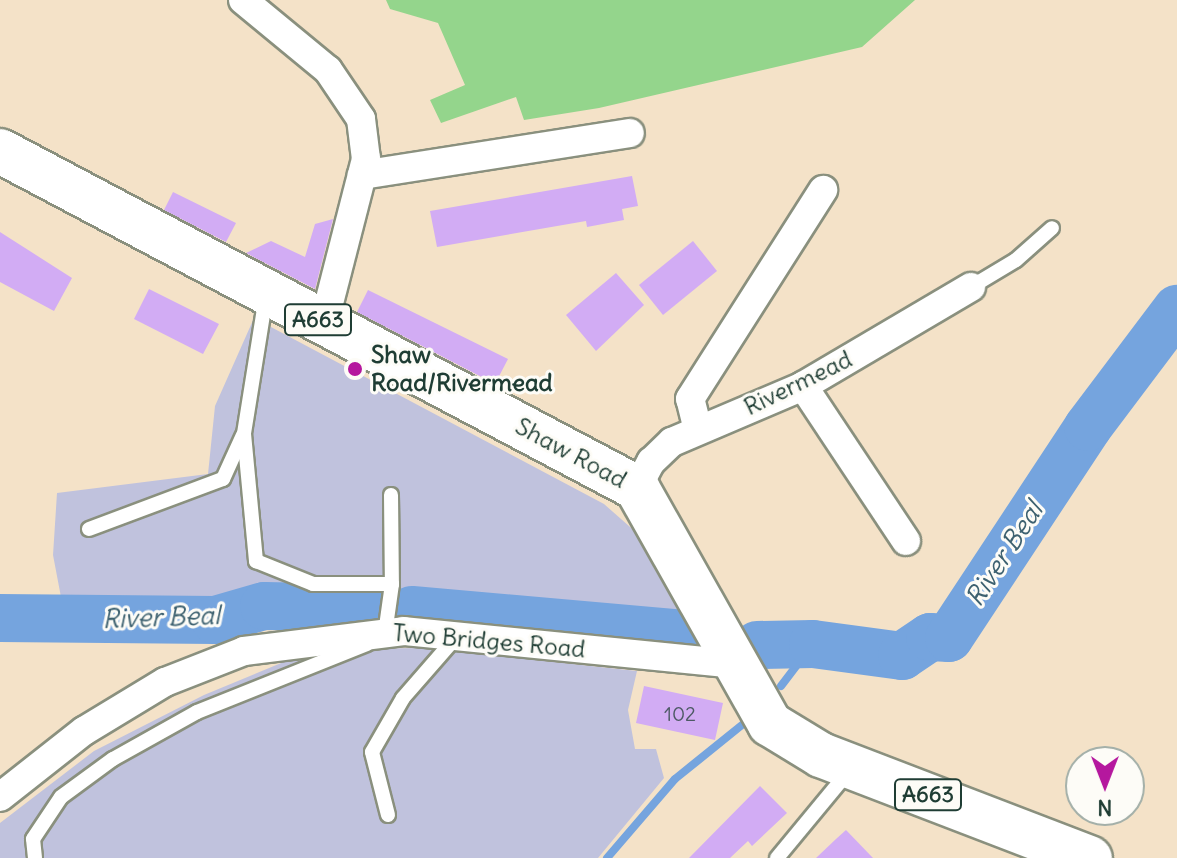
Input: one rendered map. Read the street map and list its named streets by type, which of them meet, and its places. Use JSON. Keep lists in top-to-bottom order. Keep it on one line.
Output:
{"streets":{"main road":["A663","Shaw Road"],"street":["Rivermead","Two Bridges Road"]},"crossings":[["Rivermead","Shaw Road"],["Shaw Road","Two Bridges Road"]],"water":["River Beal"],"places":["Shaw Road/Rivermead"],"house_numbers":["102"],"north":"bottom"}
